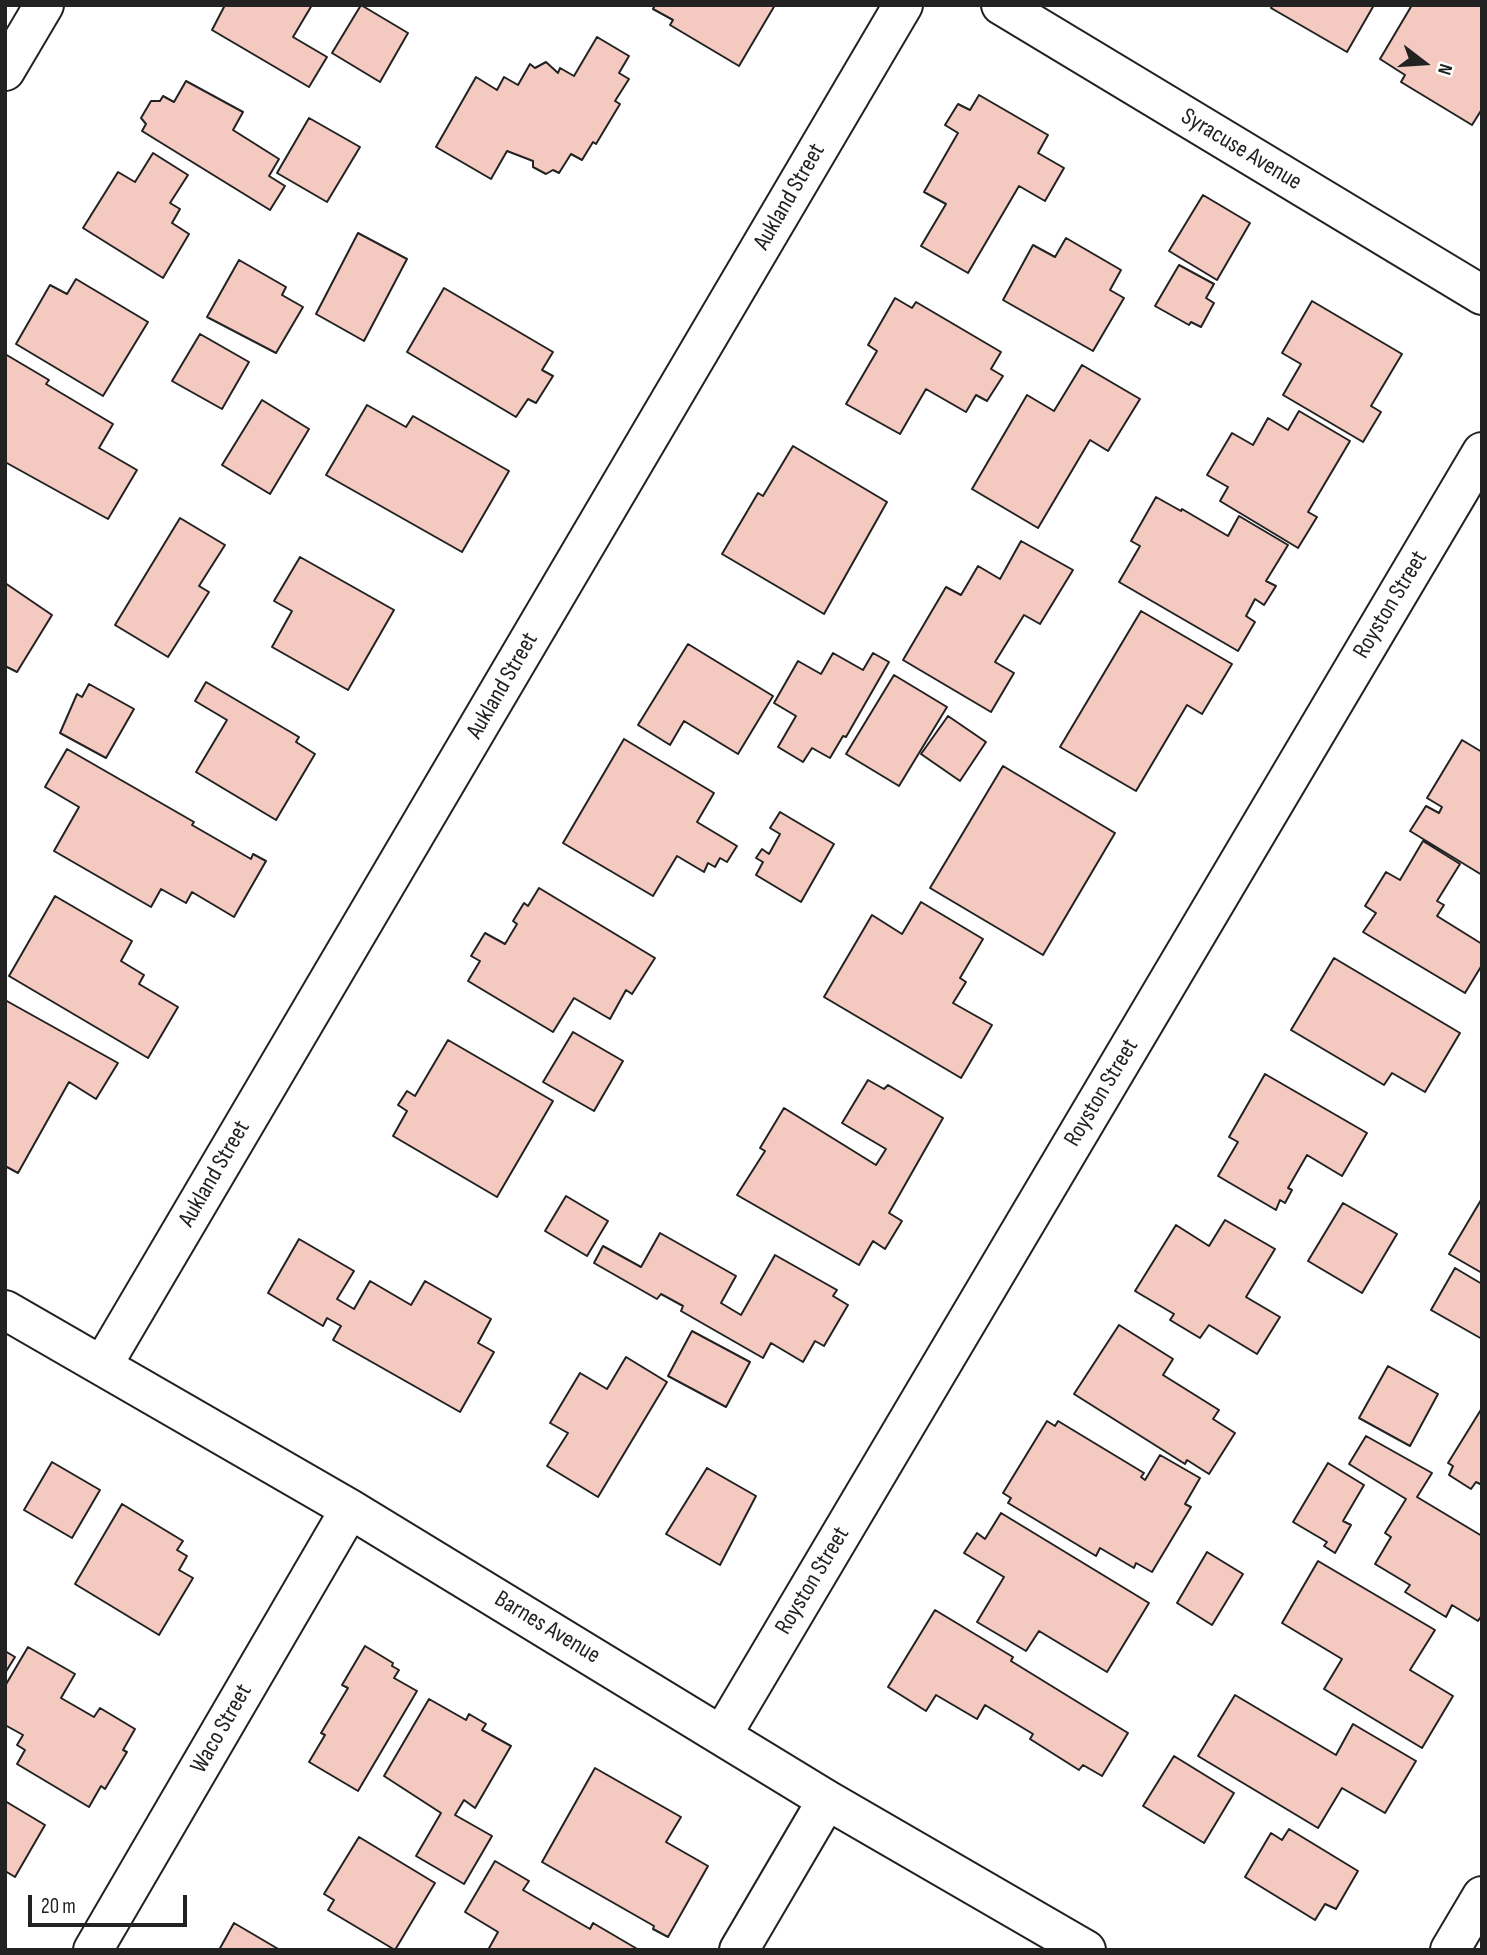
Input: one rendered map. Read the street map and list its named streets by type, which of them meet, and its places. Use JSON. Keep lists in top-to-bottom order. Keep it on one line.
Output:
{"streets":{"street":["Syracuse Avenue","Aukland Street","Royston Street","Barnes Avenue","Waco Street"]},"crossings":[["Aukland Street","Barnes Avenue"],["Royston Street","Barnes Avenue"],["Barnes Avenue","Waco Street"]],"scale_bar":"20 m","north":"right"}
